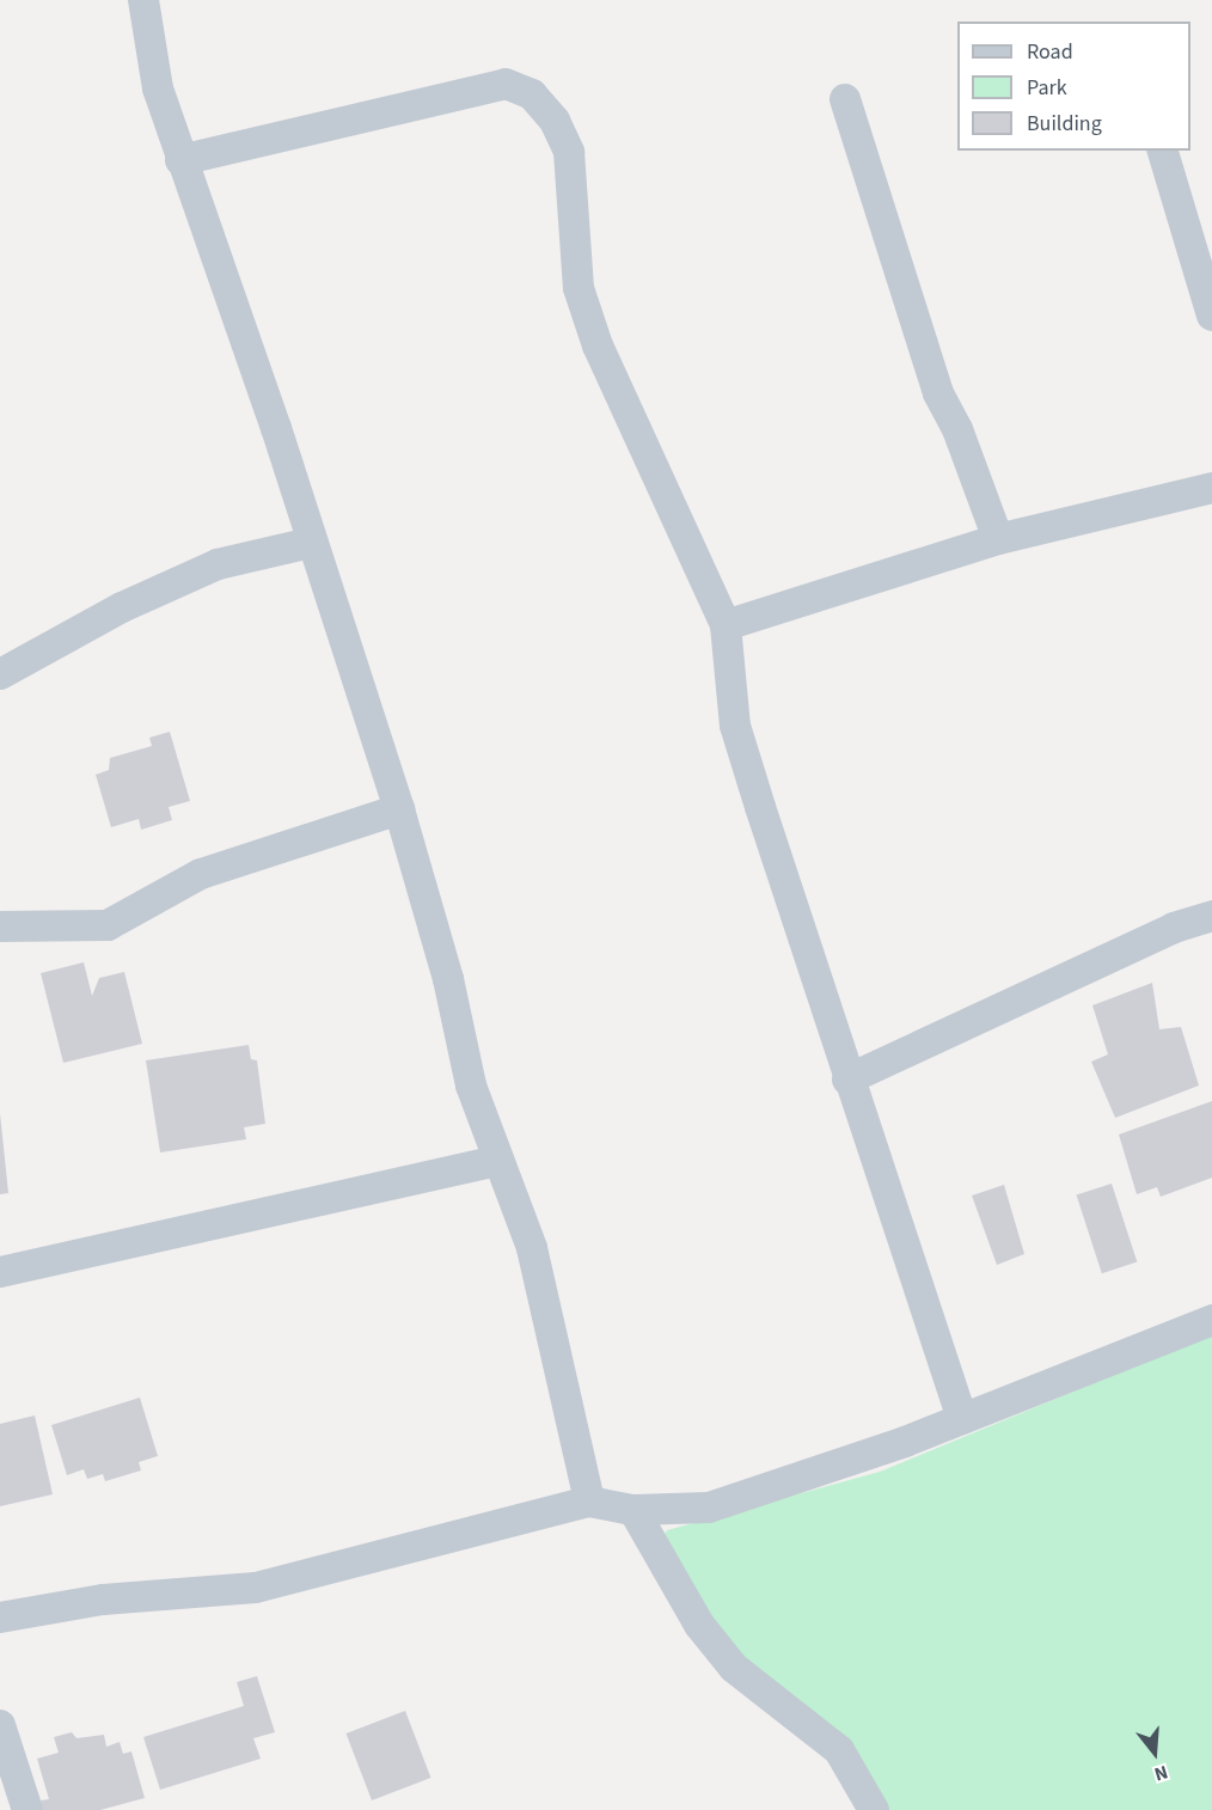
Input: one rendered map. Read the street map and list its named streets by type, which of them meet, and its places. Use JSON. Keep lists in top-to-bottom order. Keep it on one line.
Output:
{"legend":["Road","Park","Building"],"north":"bottom"}
